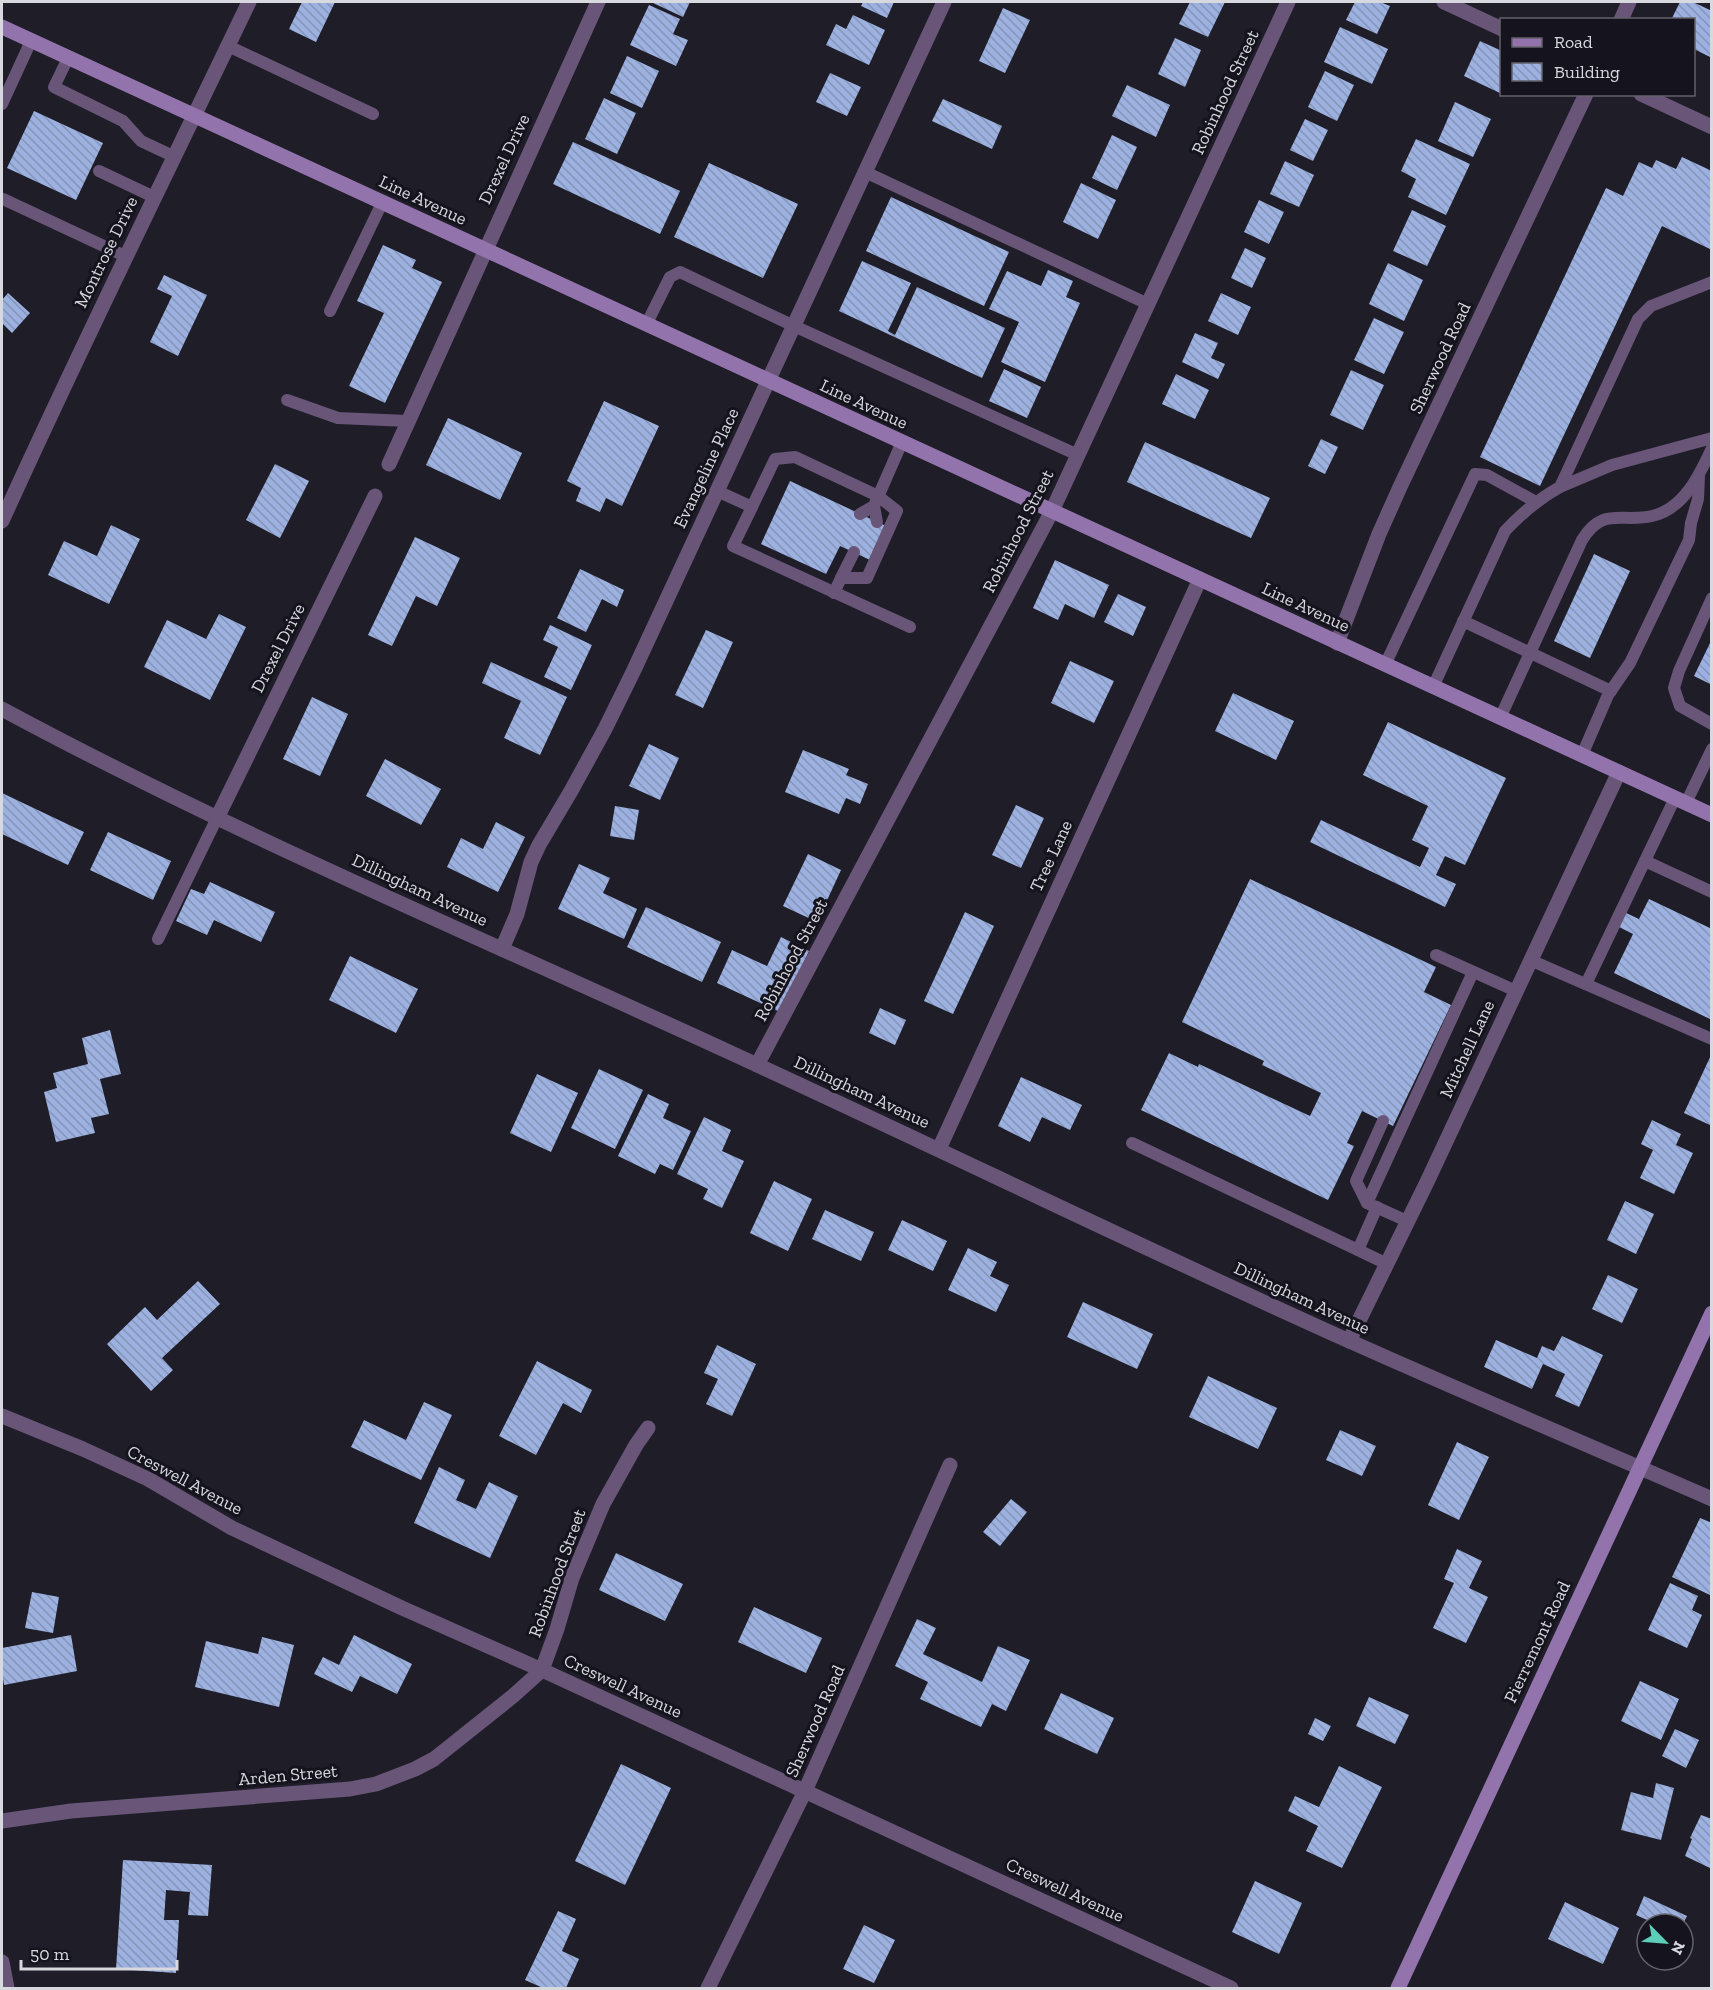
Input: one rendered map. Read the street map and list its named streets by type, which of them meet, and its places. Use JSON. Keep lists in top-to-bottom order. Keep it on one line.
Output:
{"streets":{"main road":["Line Avenue","Pierremont Road"],"street":["Robinhood Street","Drexel Drive","Montrose Drive","Sherwood Road","Evangeline Place","Tree Lane","Dillingham Avenue","Mitchell Lane","Creswell Avenue","Arden Street"]},"crossings":[["Robinhood Street","Line Avenue"],["Robinhood Street","Dillingham Avenue"],["Robinhood Street","Creswell Avenue"],["Robinhood Street","Arden Street"],["Drexel Drive","Line Avenue"],["Drexel Drive","Dillingham Avenue"],["Line Avenue","Montrose Drive"],["Line Avenue","Sherwood Road"],["Line Avenue","Evangeline Place"],["Line Avenue","Tree Lane"],["Line Avenue","Mitchell Lane"],["Sherwood Road","Creswell Avenue"],["Evangeline Place","Dillingham Avenue"],["Tree Lane","Dillingham Avenue"],["Dillingham Avenue","Mitchell Lane"],["Dillingham Avenue","Pierremont Road"],["Creswell Avenue","Arden Street"]],"legend":["Road","Building"],"scale_bar":"50 m","north":"bottom right"}
